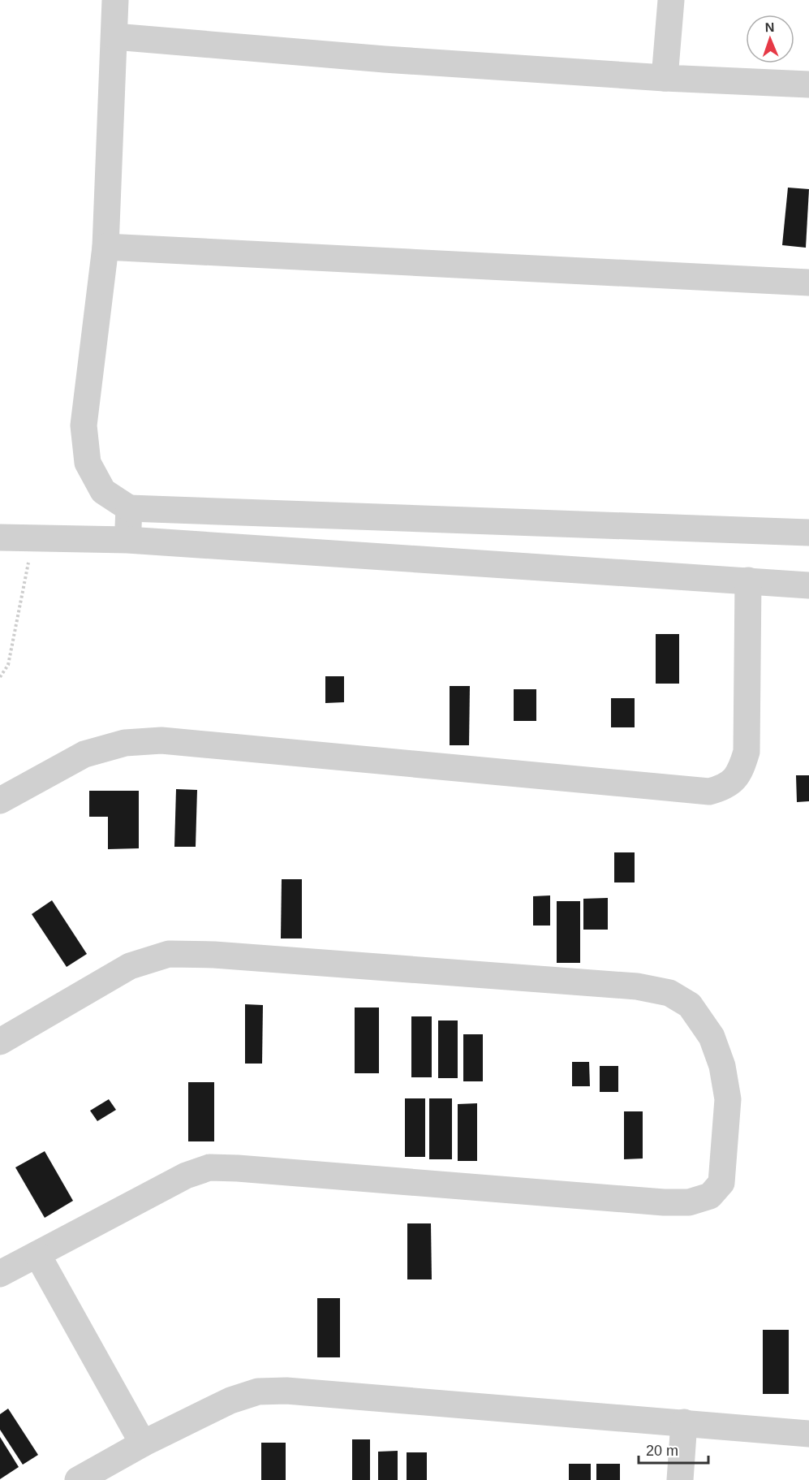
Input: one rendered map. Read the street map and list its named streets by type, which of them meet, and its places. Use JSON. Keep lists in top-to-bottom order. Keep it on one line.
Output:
{"scale_bar":"20 m","north":"top"}
